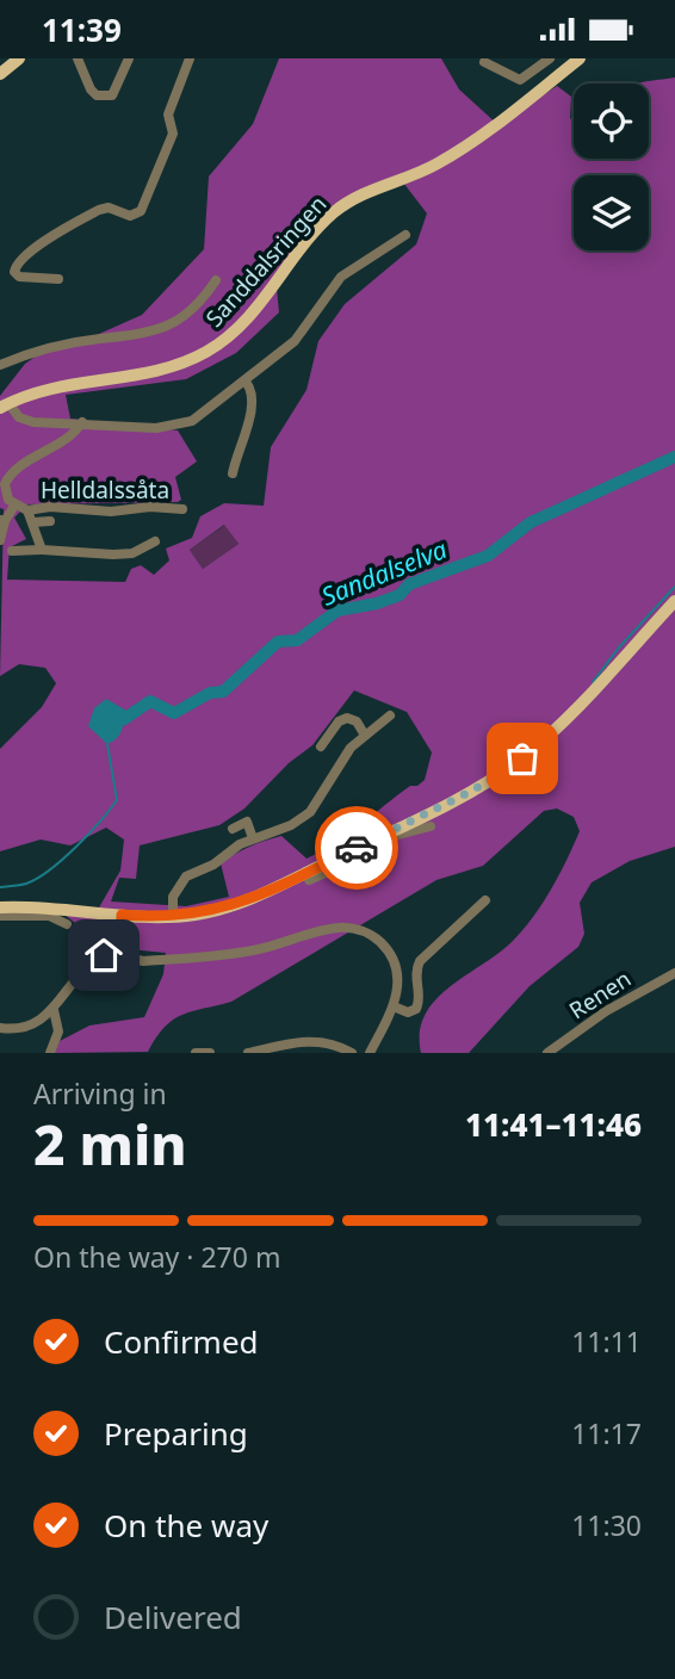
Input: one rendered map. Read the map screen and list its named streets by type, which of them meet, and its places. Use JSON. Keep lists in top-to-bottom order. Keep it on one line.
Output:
{"streets":{"main road":["Sanddalsringen"],"street":["Helldalssåta","Renen"]},"water":["Sandalselva"],"page":{"status":"11:39","heading":["2 min","Arriving in","11:41–11:46"],"bar":"On the way · 270 m","list":[["Confirmed","11:11"],["Preparing","11:17"],["On the way","11:30"],"Delivered"]}}
